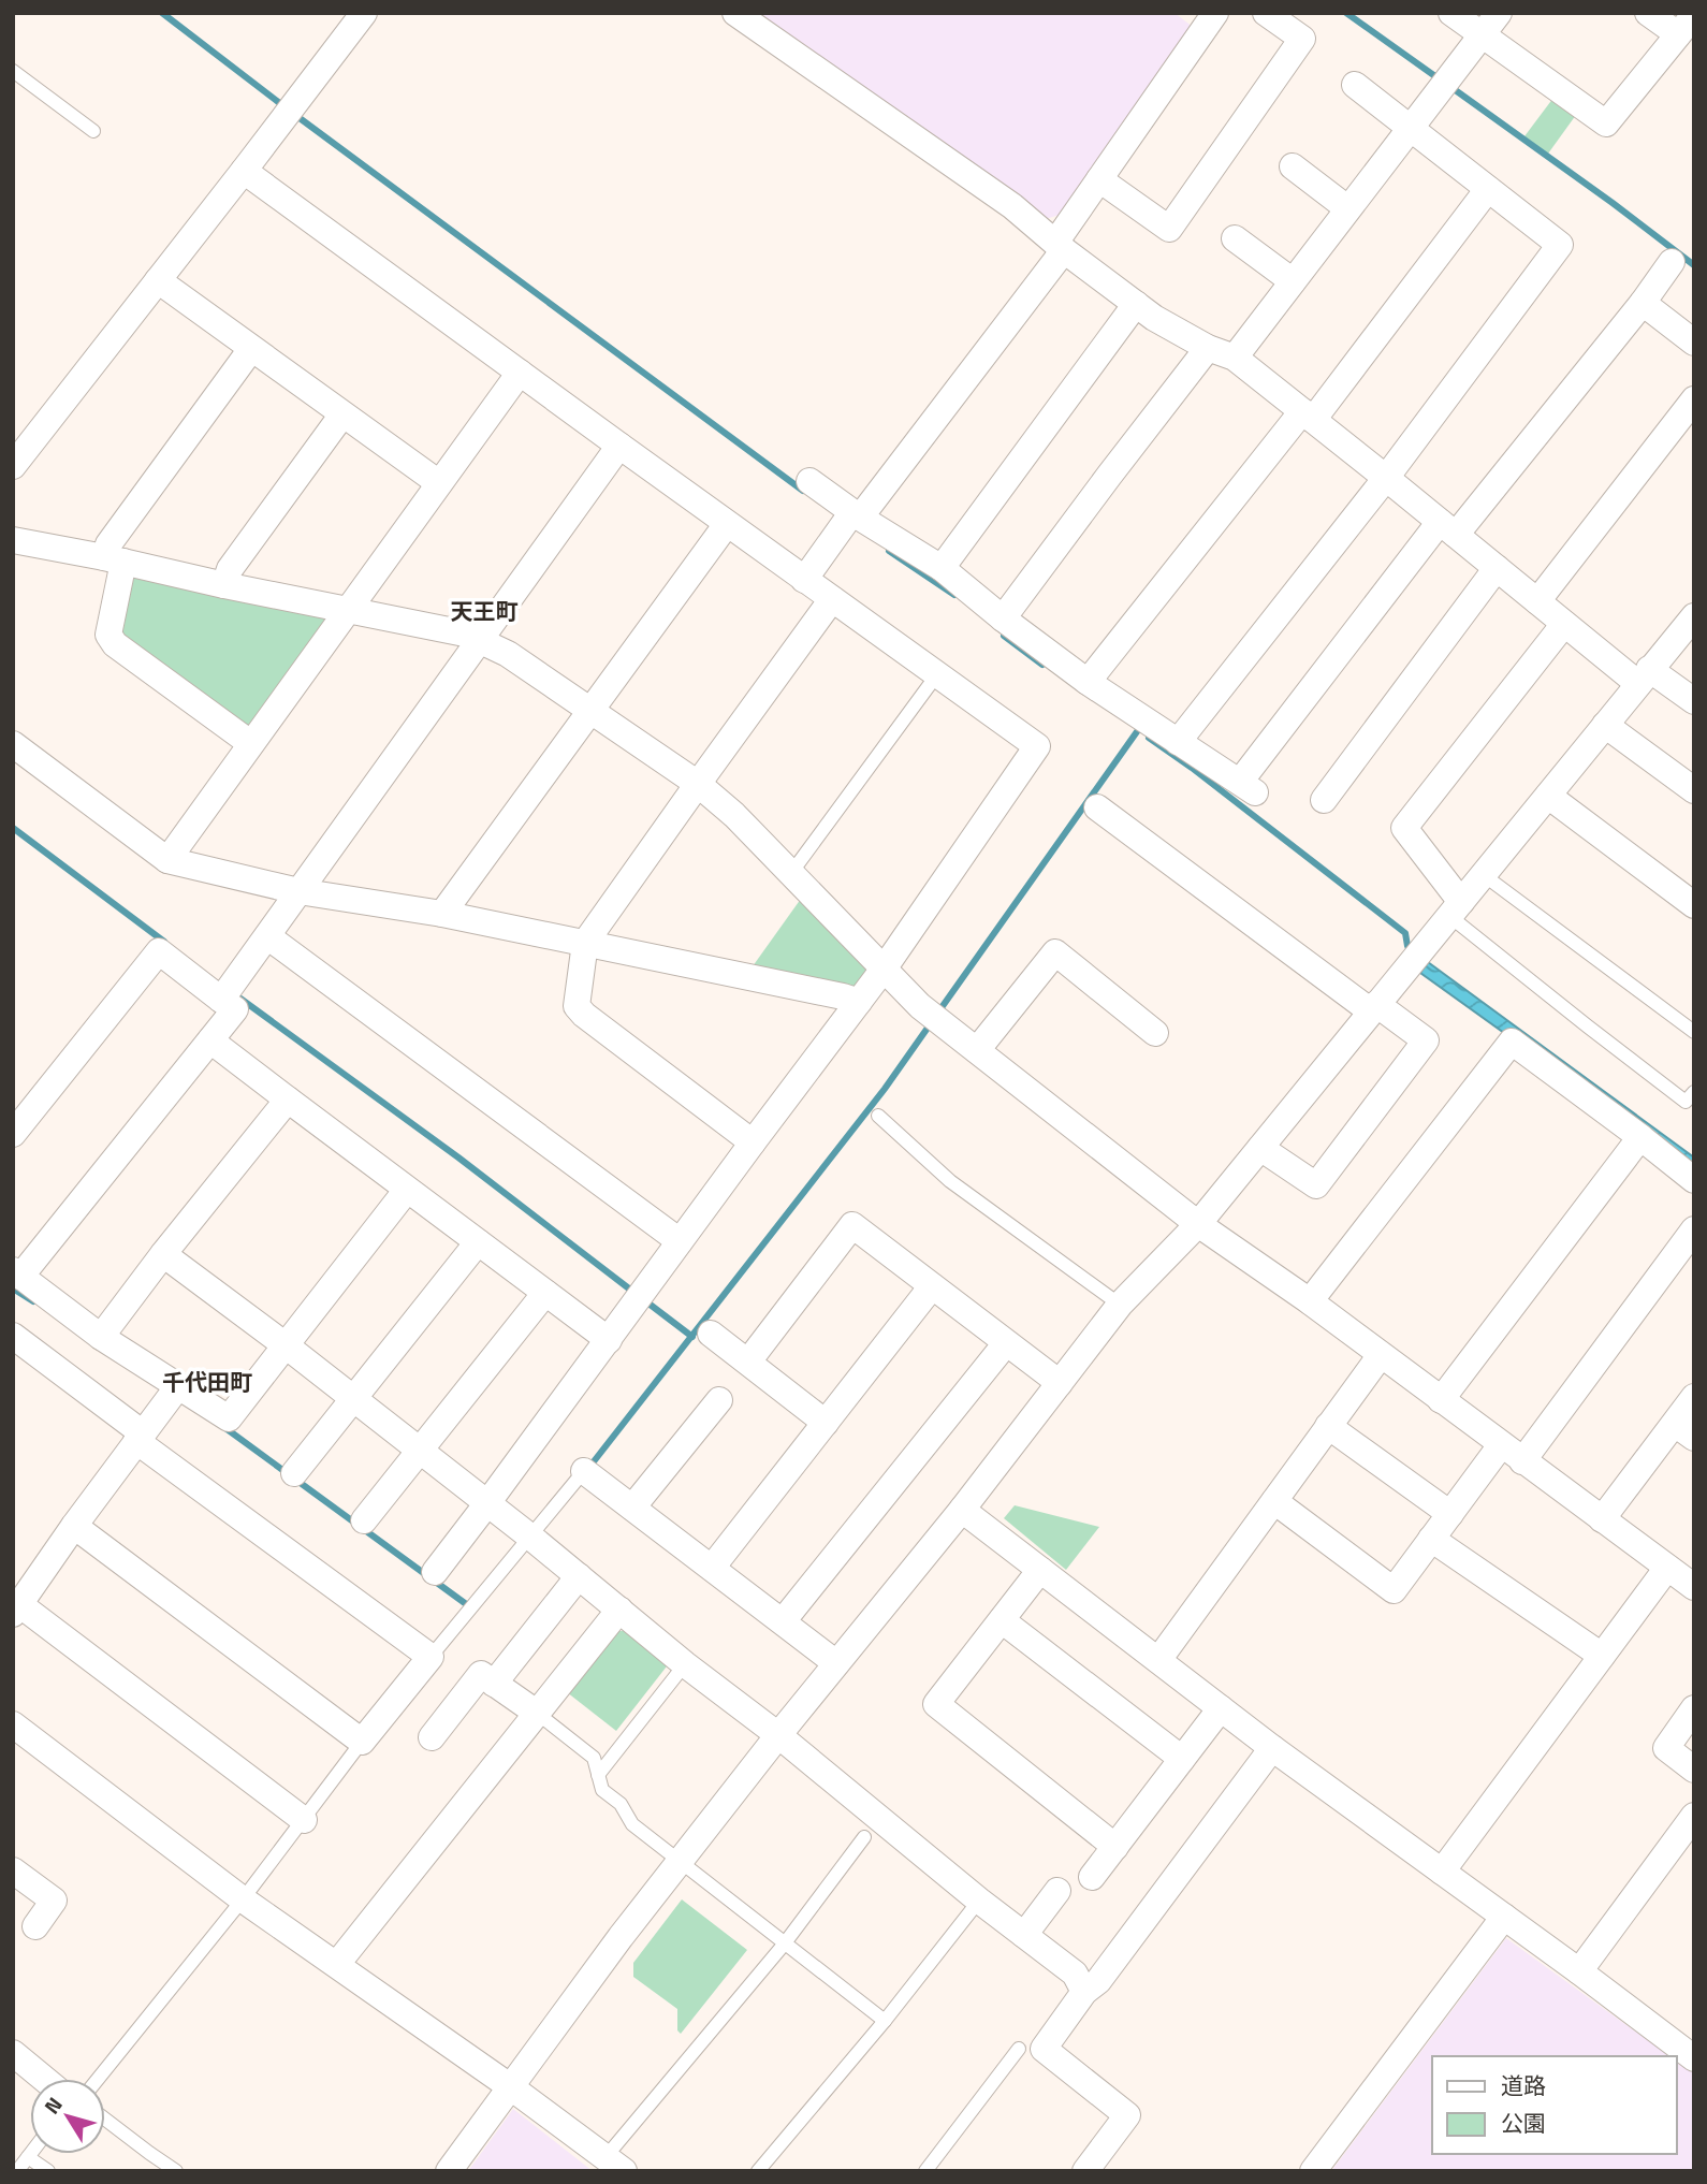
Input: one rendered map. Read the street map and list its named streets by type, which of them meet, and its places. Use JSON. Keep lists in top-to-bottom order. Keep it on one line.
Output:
{"districts":["天王町","千代田町"],"legend":["道路","公園"],"north":"top left"}
